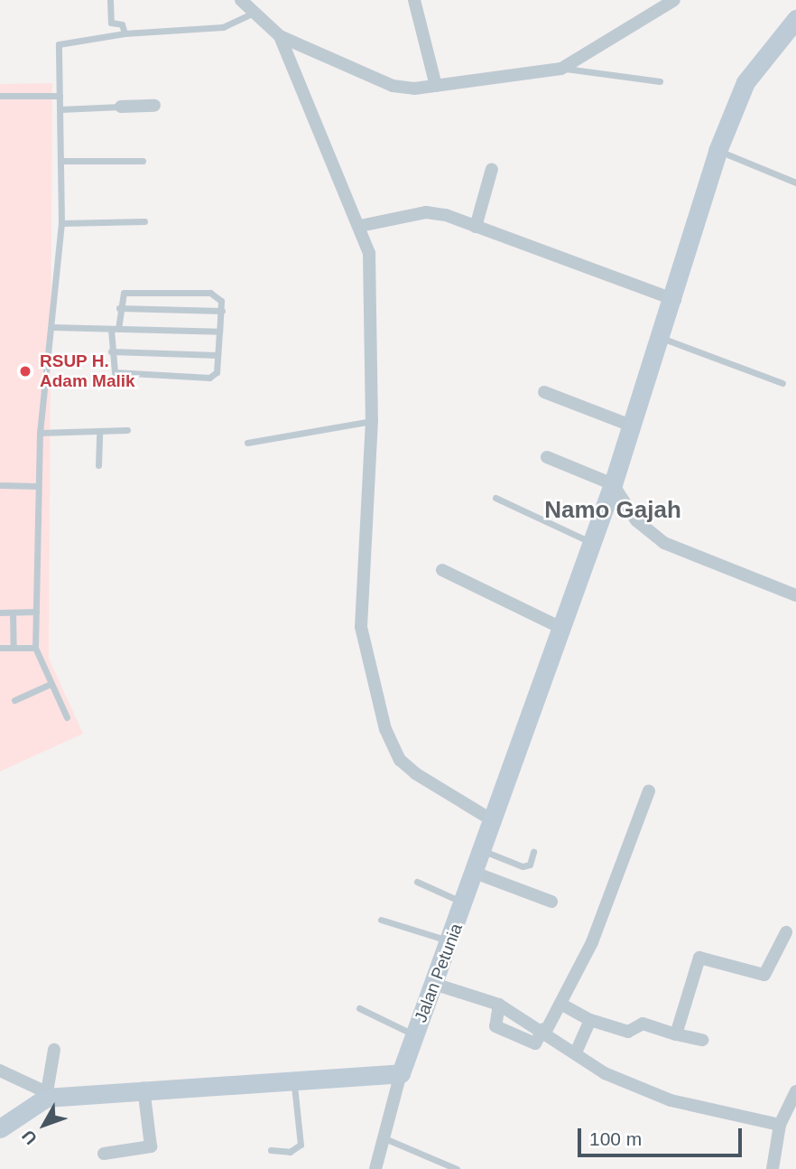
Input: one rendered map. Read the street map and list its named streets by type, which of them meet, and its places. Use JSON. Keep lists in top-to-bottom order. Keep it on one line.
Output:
{"streets":{"street":["Jalan Petunia"]},"districts":["Namo Gajah"],"places":["RSUP H. Adam Malik"],"scale_bar":"100 m","north":"bottom left"}
